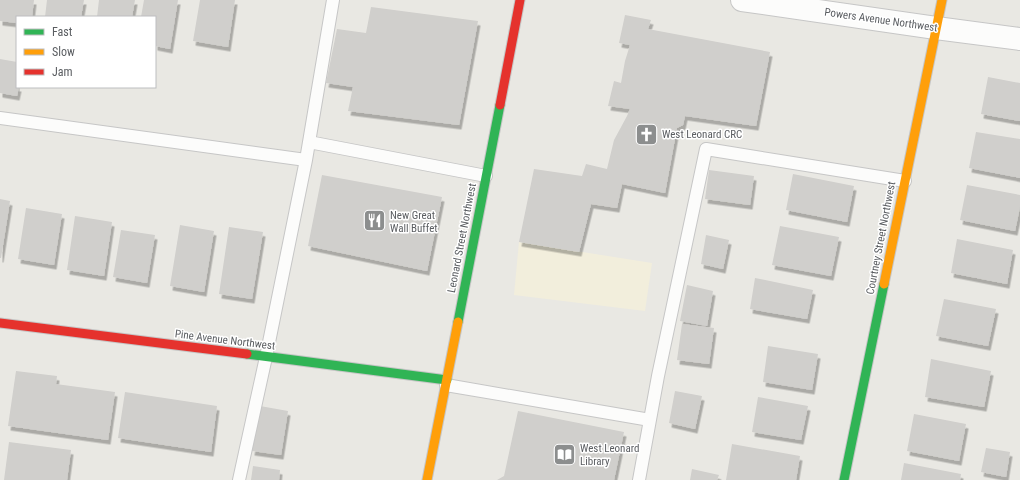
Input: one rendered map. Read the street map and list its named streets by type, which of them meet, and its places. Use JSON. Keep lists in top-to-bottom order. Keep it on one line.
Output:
{"streets":{"street":["Powers Avenue Northwest","Leonard Street Northwest","Courtney Street Northwest","Pine Avenue Northwest"]},"crossings":[["Powers Avenue Northwest","Courtney Street Northwest"],["Leonard Street Northwest","Pine Avenue Northwest"]],"places":{"church":["West Leonard CRC"],"restaurant":["New Great Wall Buffet"],"library":["West Leonard Library"]},"legend":["Fast","Slow","Jam"]}
